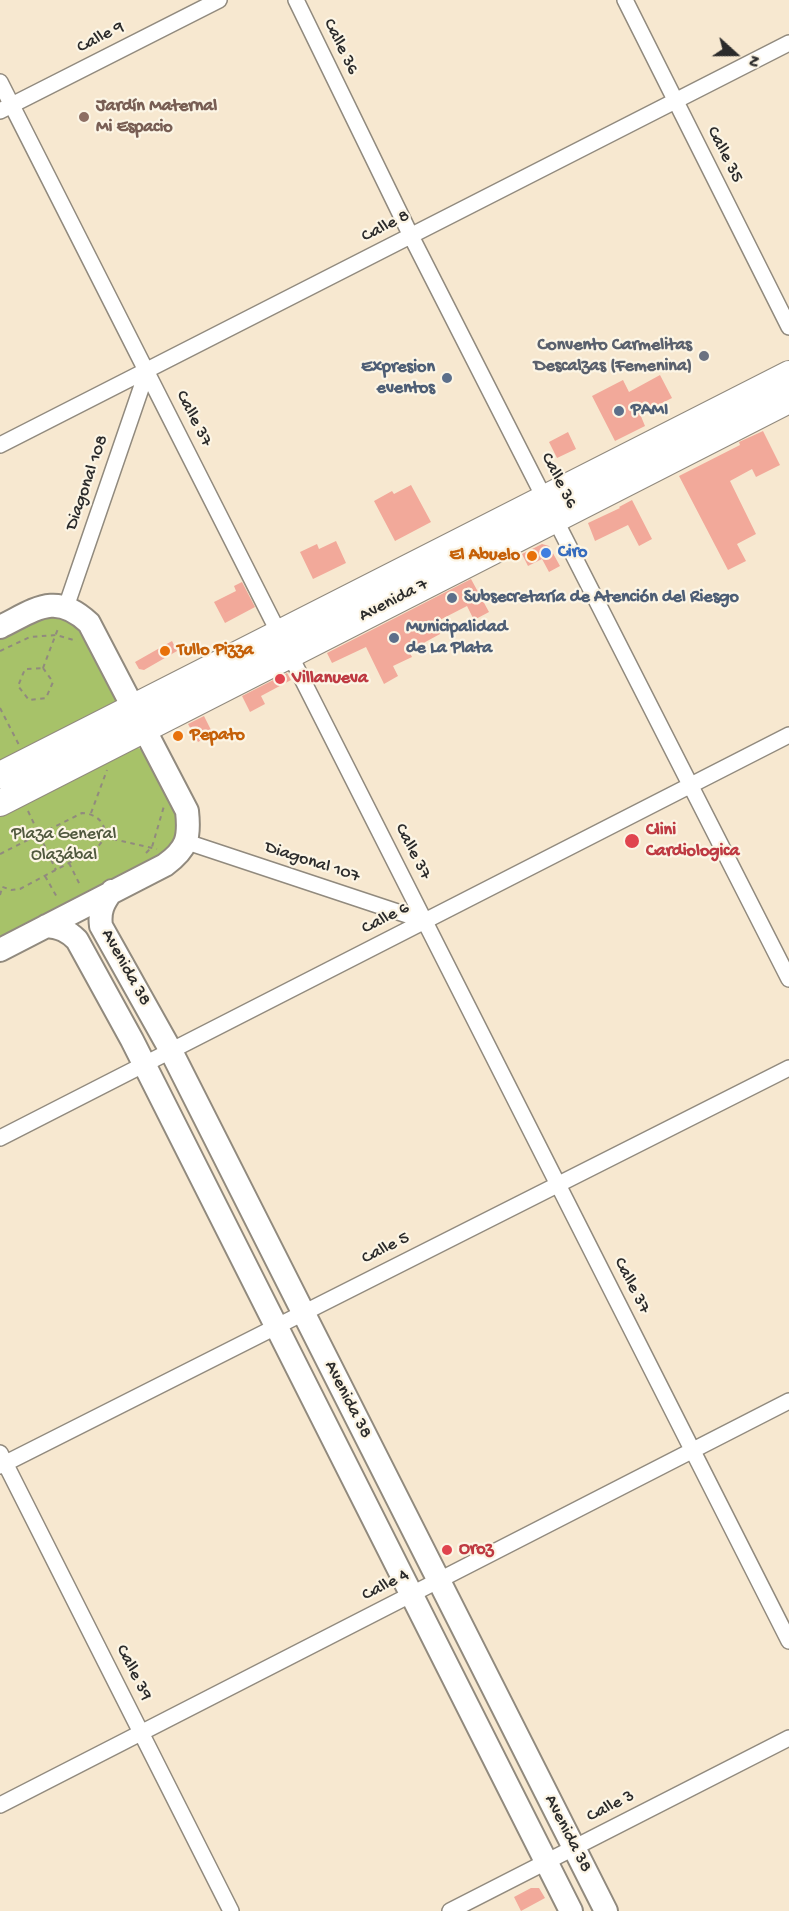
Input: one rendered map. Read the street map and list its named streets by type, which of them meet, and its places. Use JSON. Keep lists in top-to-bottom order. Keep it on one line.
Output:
{"streets":{"main road":["Avenida 7","Avenida 38"],"street":["Calle 9","Calle 36","Calle 35","Calle 8","Calle 37","Diagonal 108","Diagonal 107","Calle 6","Calle 5","Calle 4","Calle 39","Calle 3"]},"crossings":[["Calle 9","Calle 37"],["Calle 36","Calle 8"],["Calle 36","Avenida 7"],["Calle 36","Calle 6"],["Calle 35","Calle 8"],["Calle 8","Calle 37"],["Calle 8","Diagonal 108"],["Calle 37","Diagonal 108"],["Calle 37","Avenida 7"],["Calle 37","Diagonal 107"],["Calle 37","Calle 6"],["Calle 37","Calle 5"],["Calle 37","Calle 4"],["Diagonal 107","Calle 6"],["Calle 6","Avenida 38"],["Avenida 38","Calle 5"],["Avenida 38","Calle 4"],["Avenida 38","Calle 3"],["Calle 5","Calle 39"],["Calle 4","Calle 39"]],"parks":["Plaza General Olazábal"],"places":["Jardín Maternal Mi Espacio","Convento Carmelitas Descalzas (Femenina)","Expresion eventos","PAMI","Ciro","El Abuelo","Subsecretaría de Atención del Riesgo","Municipalidad de La Plata","Tullo Pizza","Villanueva","Pepato","Clini Cardiologica","Oroz"],"north":"right"}
